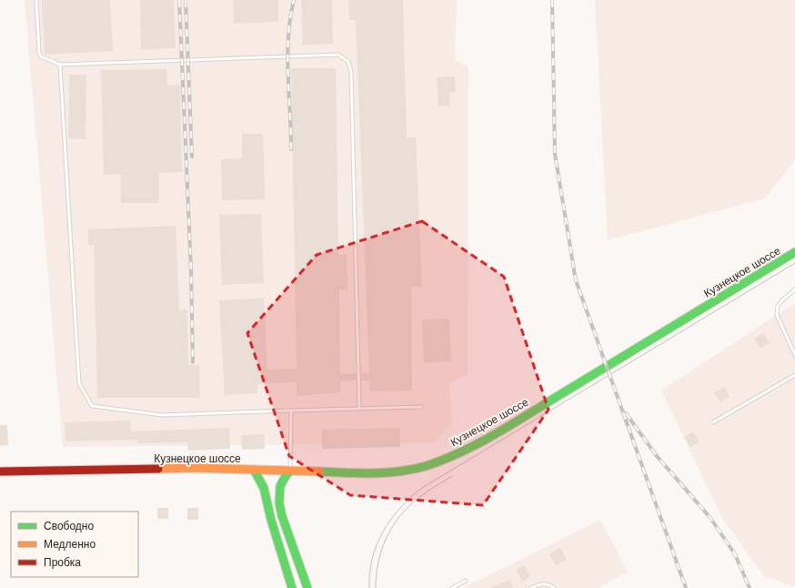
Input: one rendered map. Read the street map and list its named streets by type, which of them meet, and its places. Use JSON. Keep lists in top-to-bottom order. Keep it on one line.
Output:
{"streets":{"main road":["Кузнецкое шоссе"]},"legend":["Свободно","Медленно","Пробка"]}
